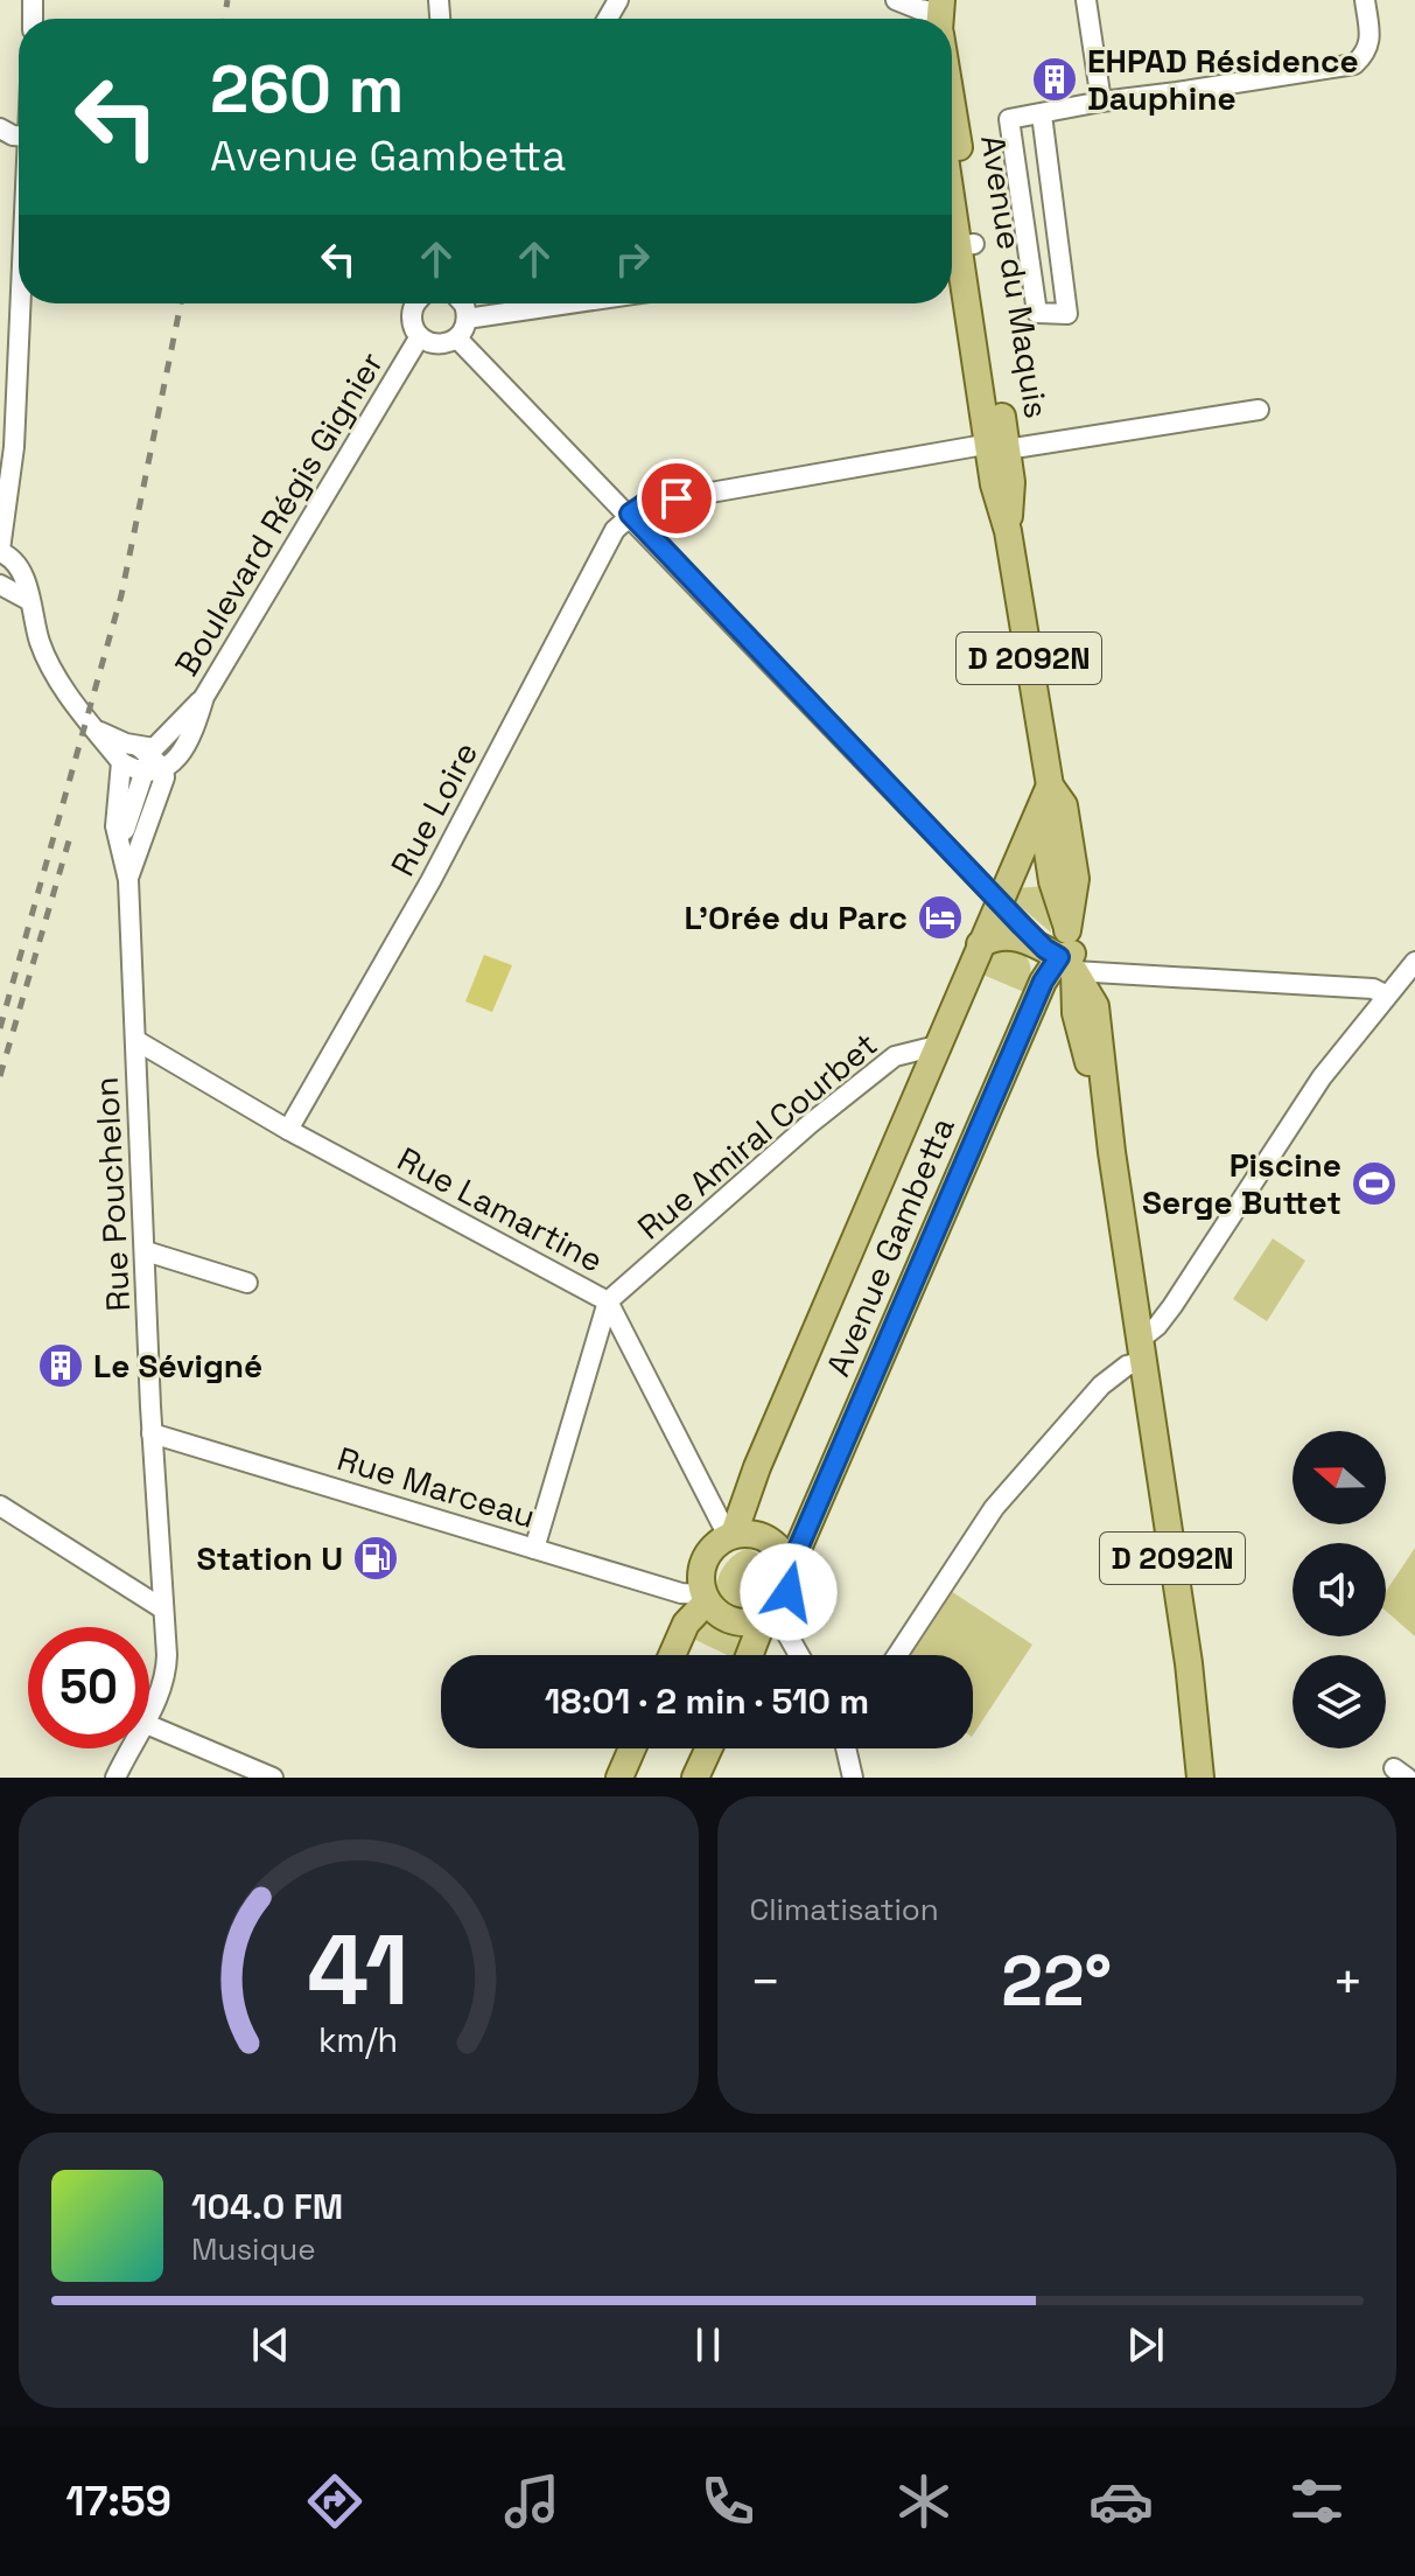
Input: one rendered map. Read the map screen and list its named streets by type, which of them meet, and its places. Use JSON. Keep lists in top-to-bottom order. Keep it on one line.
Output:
{"streets":{"main road":["Avenue du Maquis","D 2092N","Avenue Gambetta"],"street":["Boulevard Régis Gignier","Rue Loire","Rue Amiral Courbet","Rue Pouchelon","Rue Lamartine","Rue Marceau"]},"crossings":[["Avenue du Maquis","D 2092N"],["Avenue du Maquis","Avenue Gambetta"],["Boulevard Régis Gignier","Rue Pouchelon"],["D 2092N","Avenue Gambetta"],["Rue Loire","Rue Lamartine"],["Rue Amiral Courbet","Rue Lamartine"],["Rue Amiral Courbet","Avenue Gambetta"],["Rue Pouchelon","Rue Lamartine"],["Rue Pouchelon","Rue Marceau"],["Rue Lamartine","Avenue Gambetta"],["Rue Lamartine","Rue Marceau"],["Avenue Gambetta","Rue Marceau"]],"places":{"building":["EHPAD Résidence Dauphine","Le Sévigné"],"hotel":["L'Orée du Parc"],"sports":["Piscine Serge Buttet"],"fuel station":["Station U"]},"north":"left","page":{"turn":["260 m","Avenue Gambetta"],"limit":"50","trip":"18:01 · 2 min · 510 m","tile":"Climatisation","heat":["−","22°","+"],"song":["104.0 FM","Musique"],"tabs":"17:59","gauge":["41","km/h"]}}
